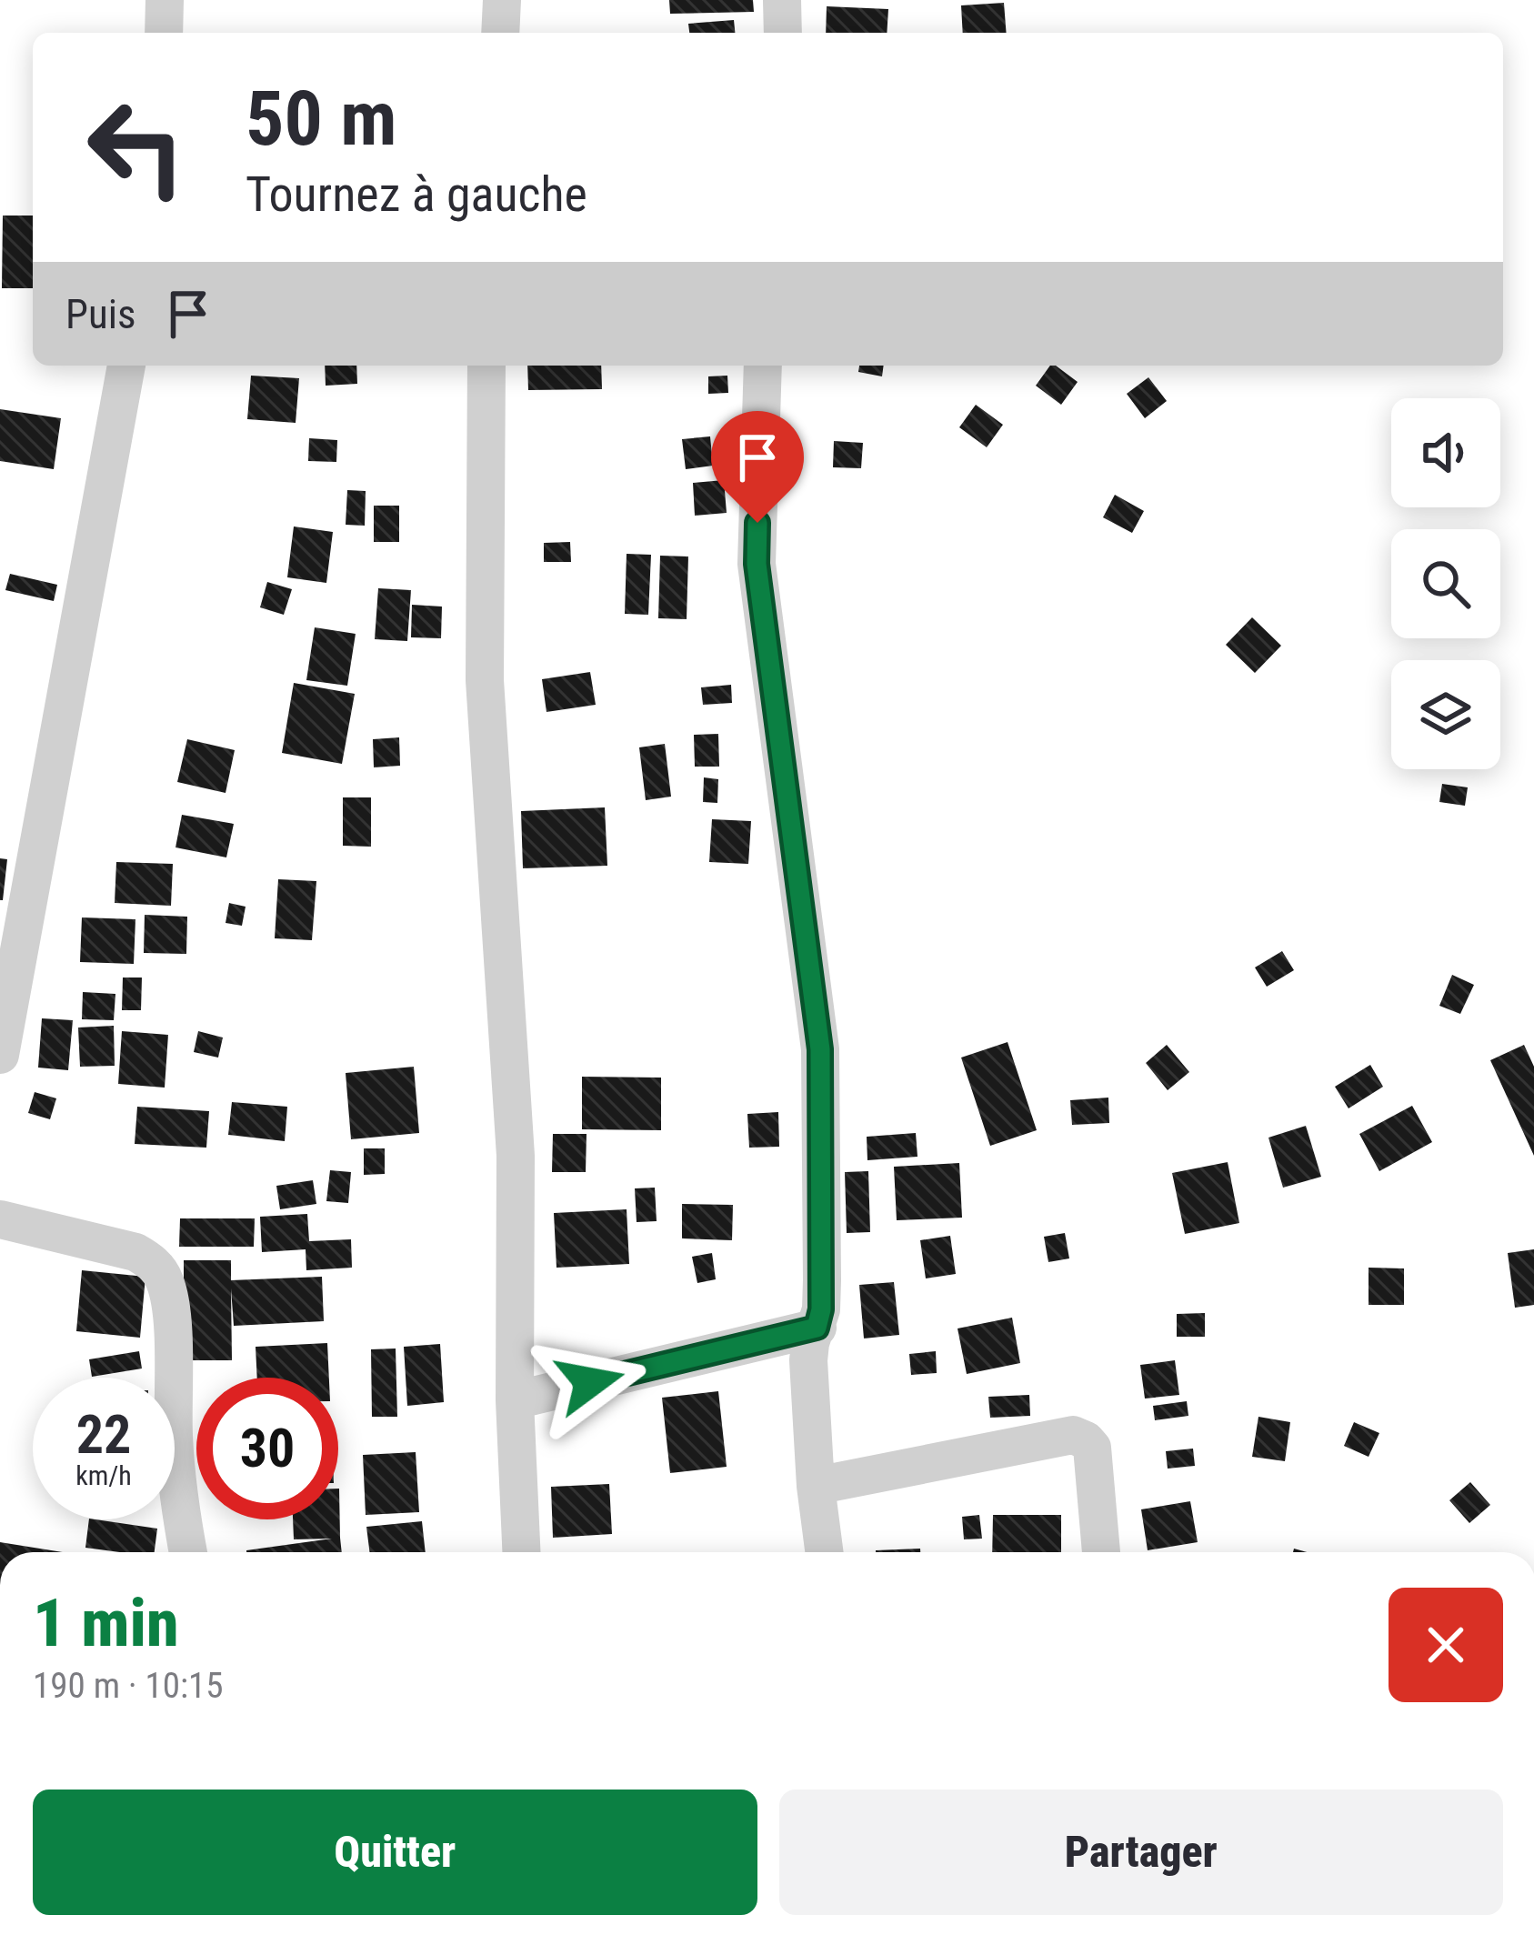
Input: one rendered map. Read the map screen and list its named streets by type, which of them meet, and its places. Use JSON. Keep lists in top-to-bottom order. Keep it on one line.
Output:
{"page":{"turn":["50 m","Tournez à gauche"],"then":"Puis","speed":"22 km/h","limit":"30","heading":["1 min","190 m · 10:15"],"buttons":["Quitter","Partager"]}}
